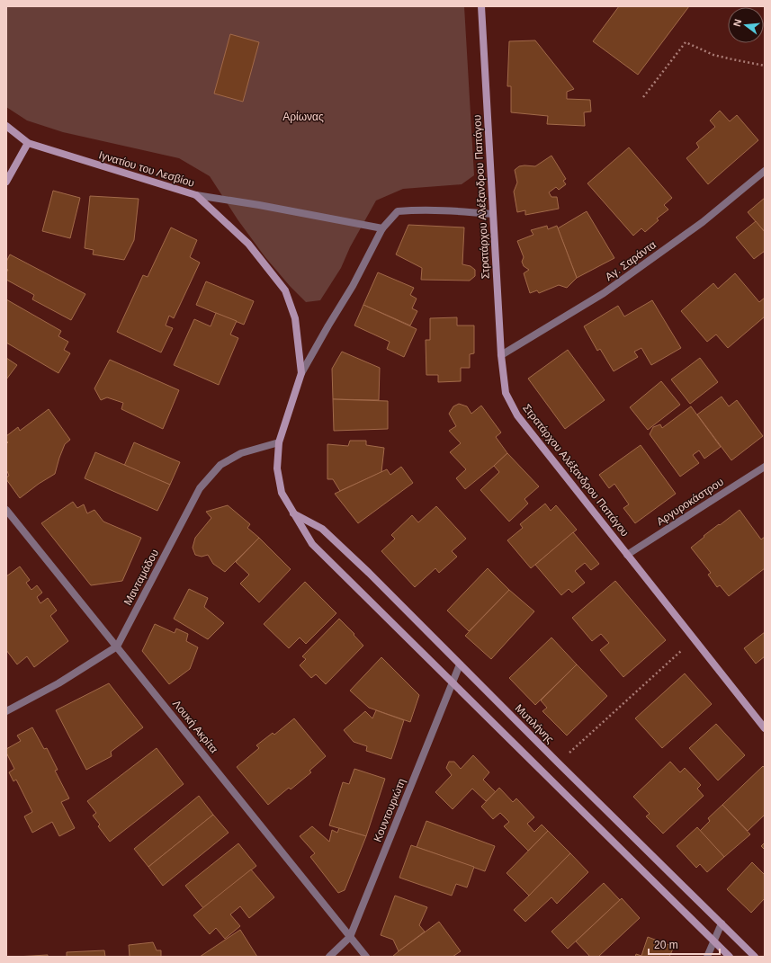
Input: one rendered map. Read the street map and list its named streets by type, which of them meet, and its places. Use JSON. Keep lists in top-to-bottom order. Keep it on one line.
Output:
{"streets":{"street":["Ιγνατίου του Λεσβίου","Στρατάρχου Αλέξανδρου Παπάγου","Αγ. Σαράντα","Αργυροκάστρου","Μανταμάδου","Μυτιλήνης","Λουκή Ακρίτα","Κουντουριώτη"]},"crossings":[["Ιγνατίου του Λεσβίου","Μανταμάδου"],["Στρατάρχου Αλέξανδρου Παπάγου","Αγ. Σαράντα"],["Στρατάρχου Αλέξανδρου Παπάγου","Αργυροκάστρου"],["Μανταμάδου","Λουκή Ακρίτα"],["Μυτιλήνης","Κουντουριώτη"],["Λουκή Ακρίτα","Κουντουριώτη"]],"parks":["Αρίωνας"],"scale_bar":"20 m","north":"left"}
